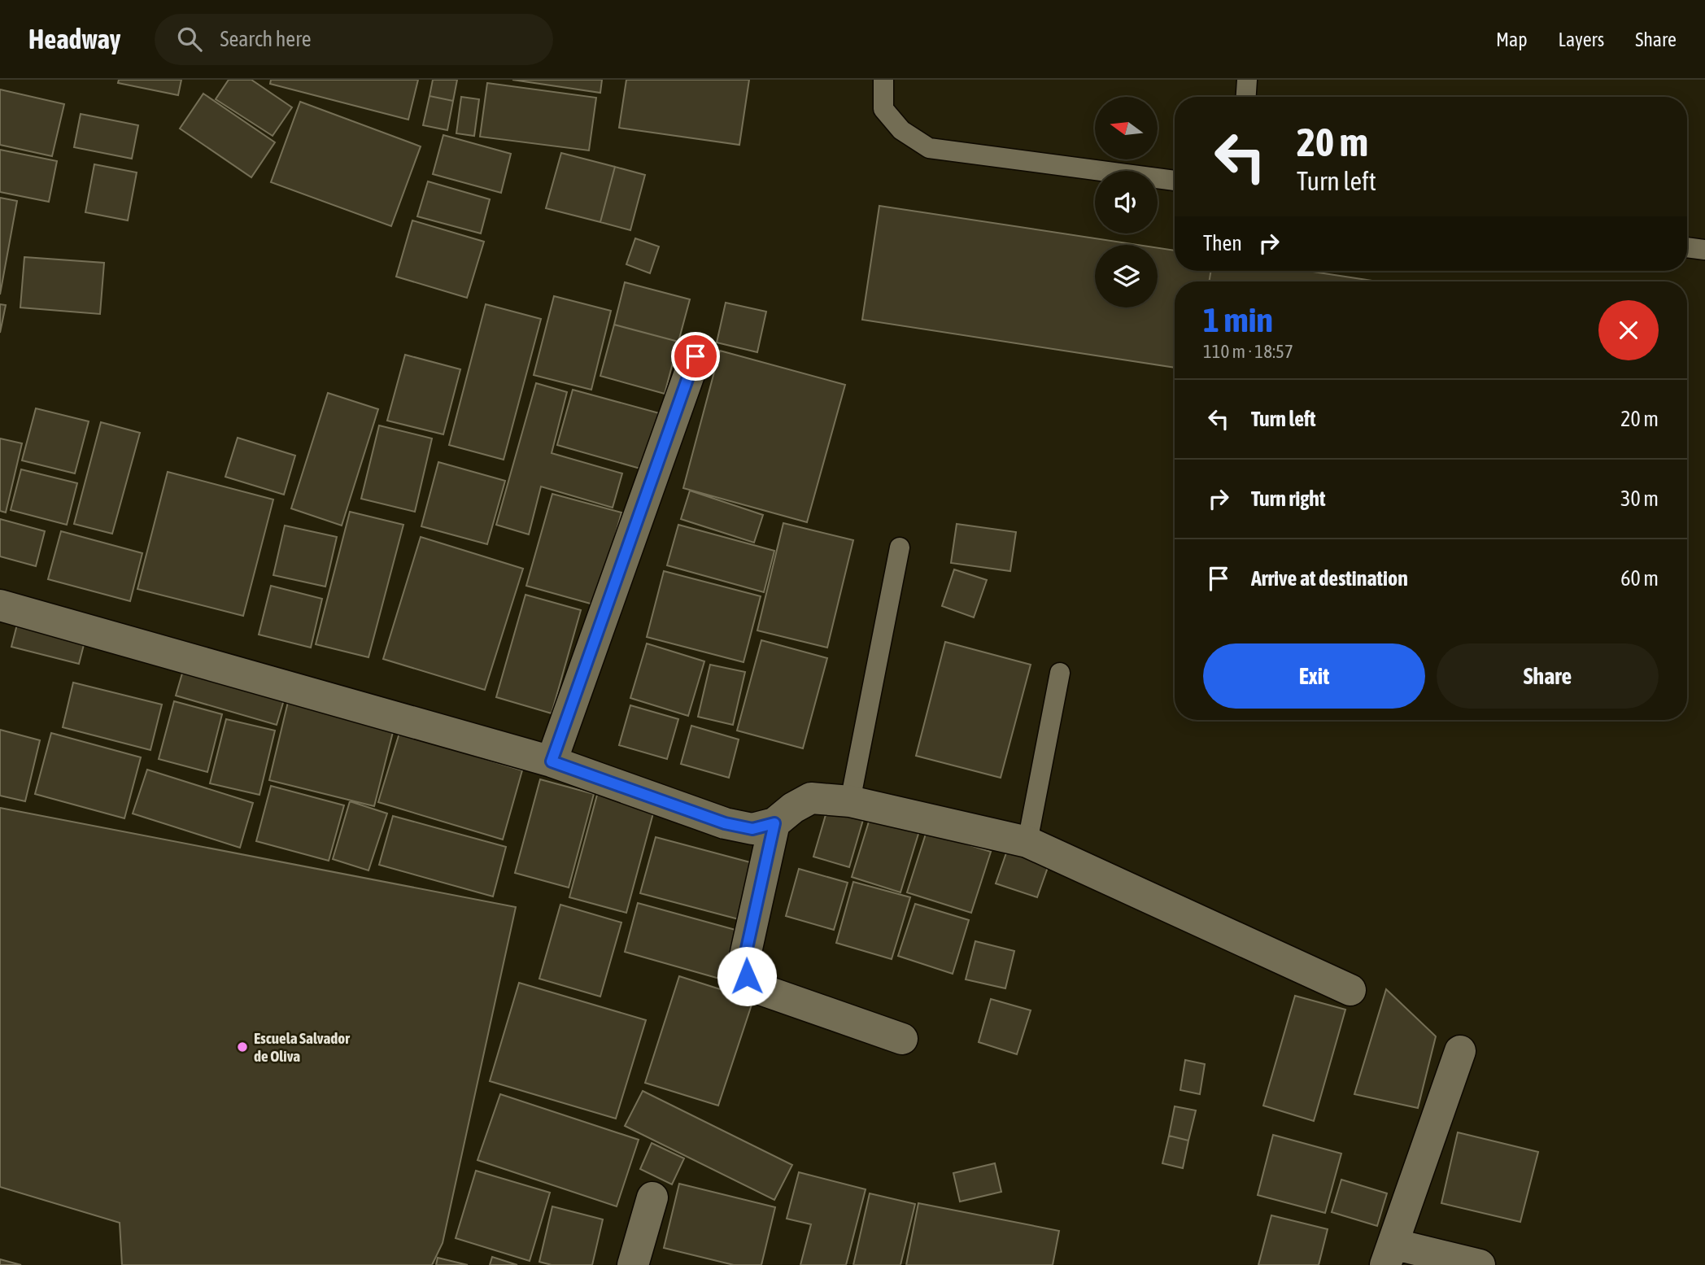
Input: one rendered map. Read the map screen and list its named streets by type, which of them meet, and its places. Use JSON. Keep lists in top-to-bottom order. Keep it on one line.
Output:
{"places":["Escuela Salvador de Oliva"],"north":"left","page":{"header":"Headway","search":"Search here","nav":["Map","Layers","Share"],"turn":["20 m","Turn left"],"then":"Then","heading":["1 min","110 m · 18:57"],"list":[{"name":"Turn left","value":"20 m"},{"name":"Turn right","value":"30 m"},{"name":"Arrive at destination","value":"60 m"}],"buttons":["Exit","Share"]}}
